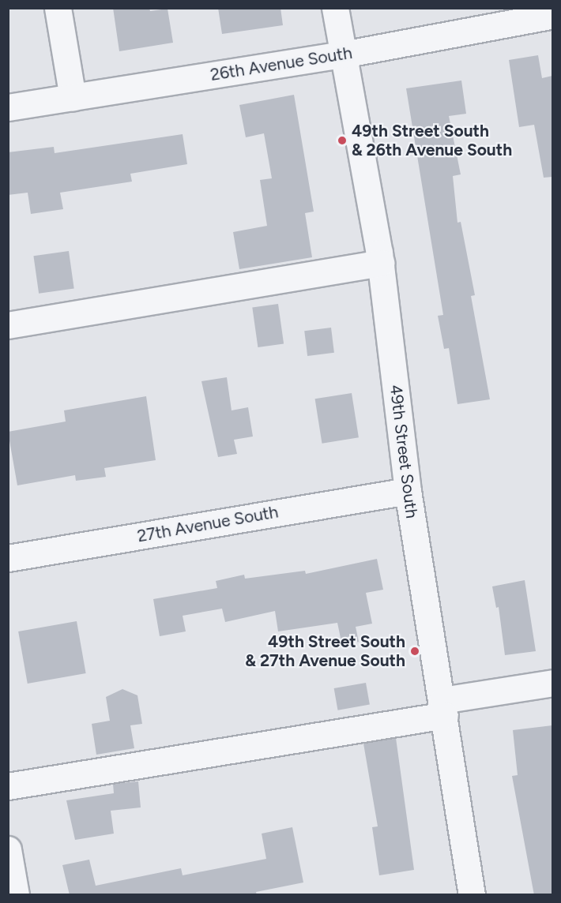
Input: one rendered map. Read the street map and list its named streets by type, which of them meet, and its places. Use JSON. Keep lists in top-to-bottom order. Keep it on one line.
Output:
{"streets":{"street":["26th Avenue South","49th Street South","27th Avenue South"]},"crossings":[["26th Avenue South","49th Street South"],["49th Street South","27th Avenue South"]],"places":["49th Street South & 26th Avenue South","49th Street South & 27th Avenue South"]}
